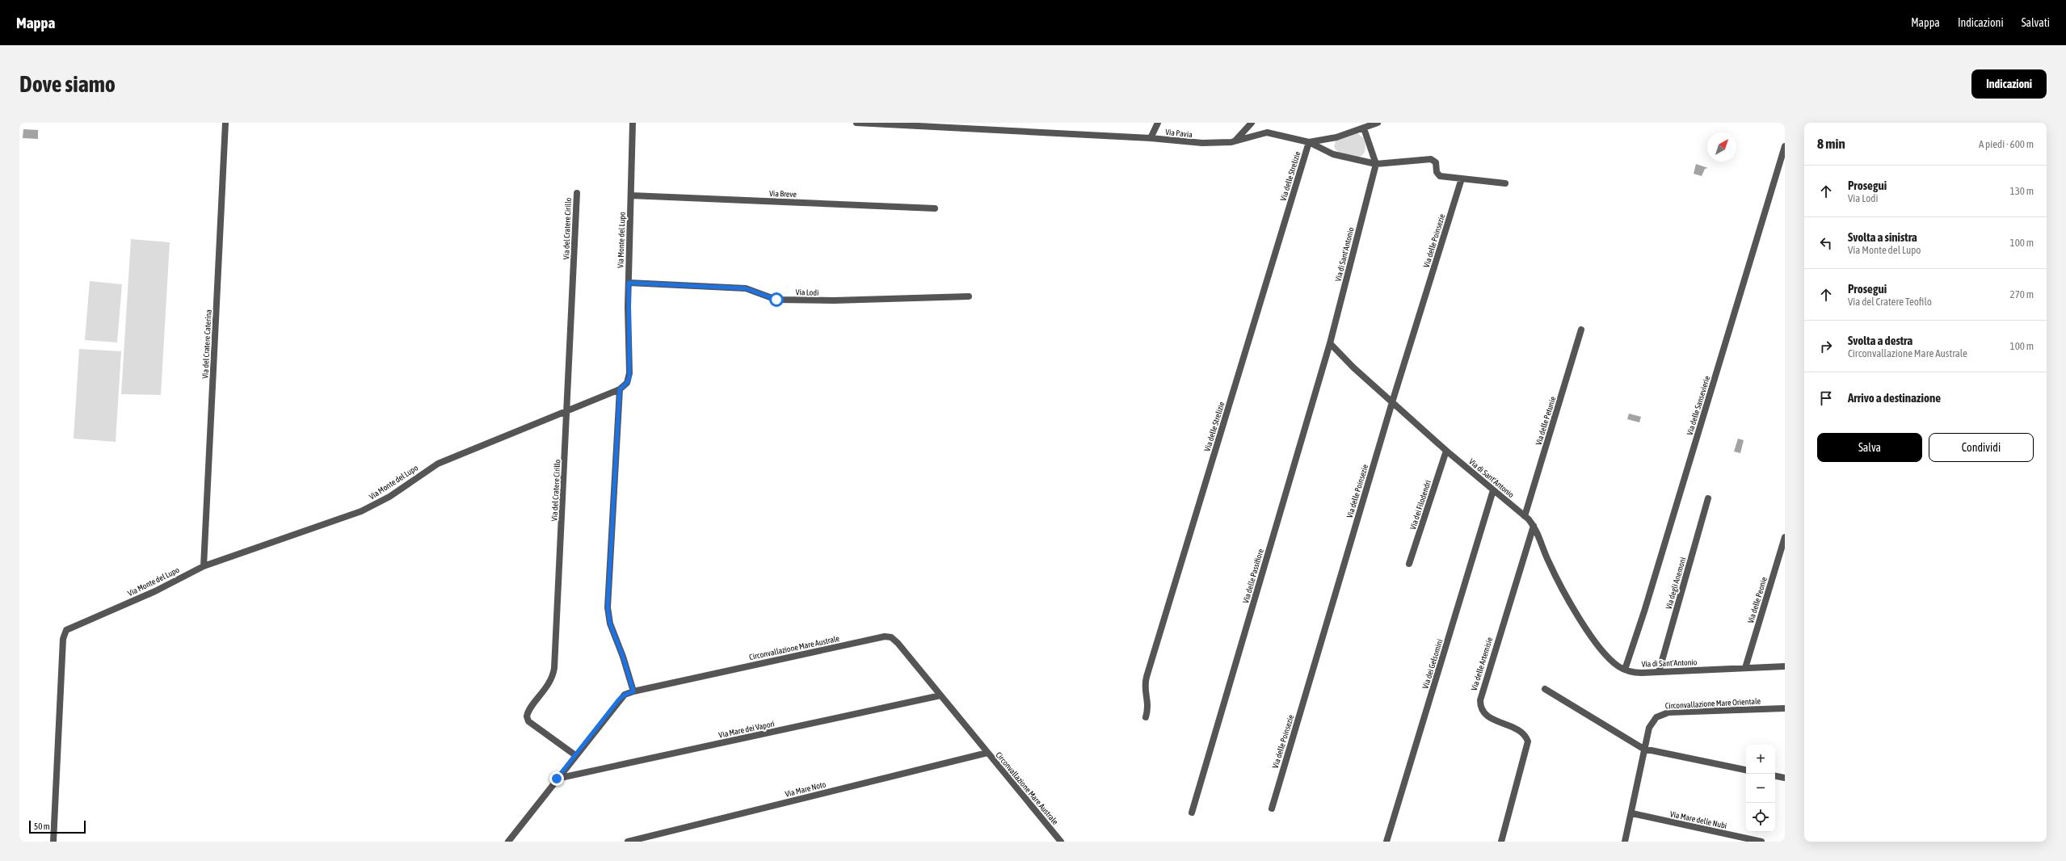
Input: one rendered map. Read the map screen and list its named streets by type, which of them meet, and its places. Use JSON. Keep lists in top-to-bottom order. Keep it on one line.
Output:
{"streets":{"street":["Via Pavia","Via delle Strelizie","Via Breve","Via del Cratere Cirillo","Via Monte del Lupo","Via delle Poinsezie","Via di Sant'Antonio","Via Lodi","Via del Cratere Caterina","Via delle Sansevierie","Via delle Petunie","Via dei Filodendri","Via delle Passifiore","Via degli Anemoni","Via delle Peonie","Circonvallazione Mare Australe","Via dei Gelsomini","Via delle Artemisie","Circonvallazione Mare Orientale","Via Mare dei Vapori","Via Mare Noto","Via Mare delle Nubi"]},"crossings":[["Via Pavia","Via delle Strelizie"],["Via Breve","Via Monte del Lupo"],["Via del Cratere Cirillo","Via Monte del Lupo"],["Via del Cratere Cirillo","Circonvallazione Mare Australe"],["Via Monte del Lupo","Via Lodi"],["Via Monte del Lupo","Via del Cratere Caterina"],["Via delle Poinsezie","Via di Sant'Antonio"],["Via di Sant'Antonio","Via delle Sansevierie"],["Via di Sant'Antonio","Via delle Petunie"],["Via di Sant'Antonio","Via dei Filodendri"],["Via di Sant'Antonio","Via delle Passifiore"],["Via di Sant'Antonio","Via degli Anemoni"],["Via di Sant'Antonio","Via delle Peonie"],["Via di Sant'Antonio","Via dei Gelsomini"],["Via di Sant'Antonio","Via delle Artemisie"],["Circonvallazione Mare Australe","Via Mare dei Vapori"],["Circonvallazione Mare Australe","Via Mare Noto"],["Circonvallazione Mare Orientale","Via Mare delle Nubi"]],"scale_bar":"50 m","north":"top right","page":{"header":"Mappa","nav":["Mappa","Indicazioni","Salvati"],"buttons":["Indicazioni",["Salva","Condividi"]],"title":"Dove siamo","heading":["8 min","A piedi · 600 m"],"list":[["Prosegui","Via Lodi","130 m"],["Svolta a sinistra","Via Monte del Lupo","100 m"],["Prosegui","Via del Cratere Teofilo","270 m"],["Svolta a destra","Circonvallazione Mare Australe","100 m"],"Arrivo a destinazione"],"map_buttons":["+","−"],"scale":"50 m"}}
